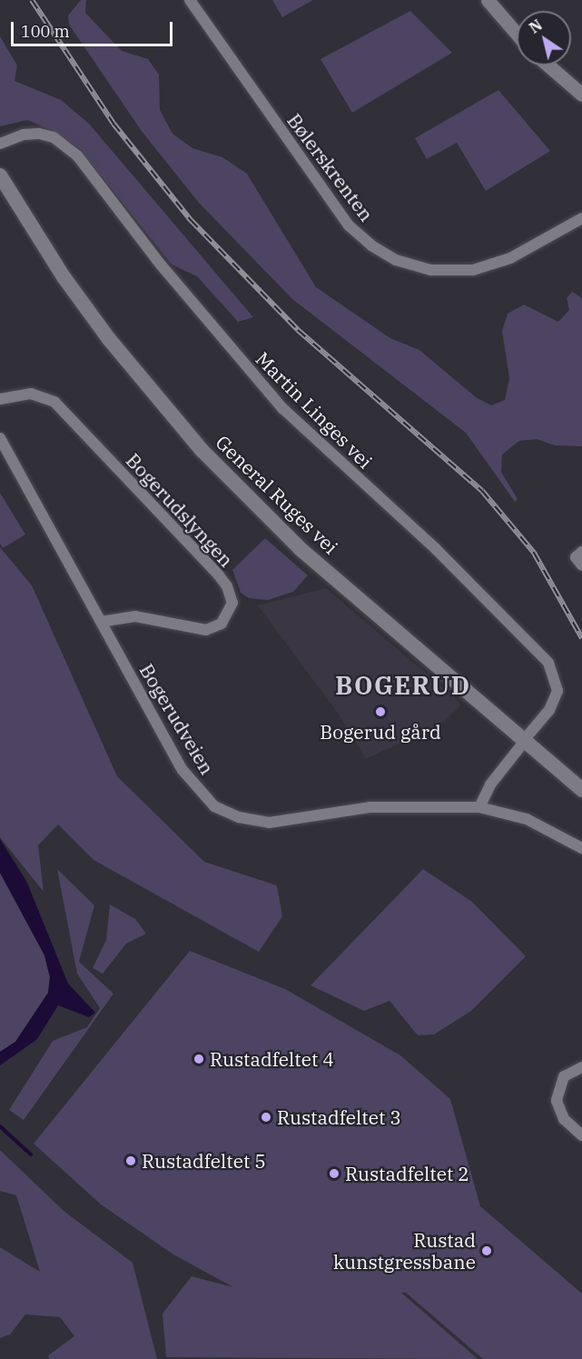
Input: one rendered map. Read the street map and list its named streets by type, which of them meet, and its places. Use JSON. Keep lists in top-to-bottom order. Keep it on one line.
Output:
{"streets":{"main road":["General Ruges vei"],"street":["Bølerskrenten","Martin Linges vei","Bogerudslyngen","Bogerudveien"]},"crossings":[["Martin Linges vei","General Ruges vei"],["Martin Linges vei","Bogerudveien"],["Bogerudslyngen","Bogerudveien"]],"districts":["BOGERUD"],"places":["Bogerud gård","Rustadfeltet 4","Rustadfeltet 3","Rustadfeltet 5","Rustadfeltet 2","Rustad kunstgressbane"],"scale_bar":"100 m","north":"top left"}
